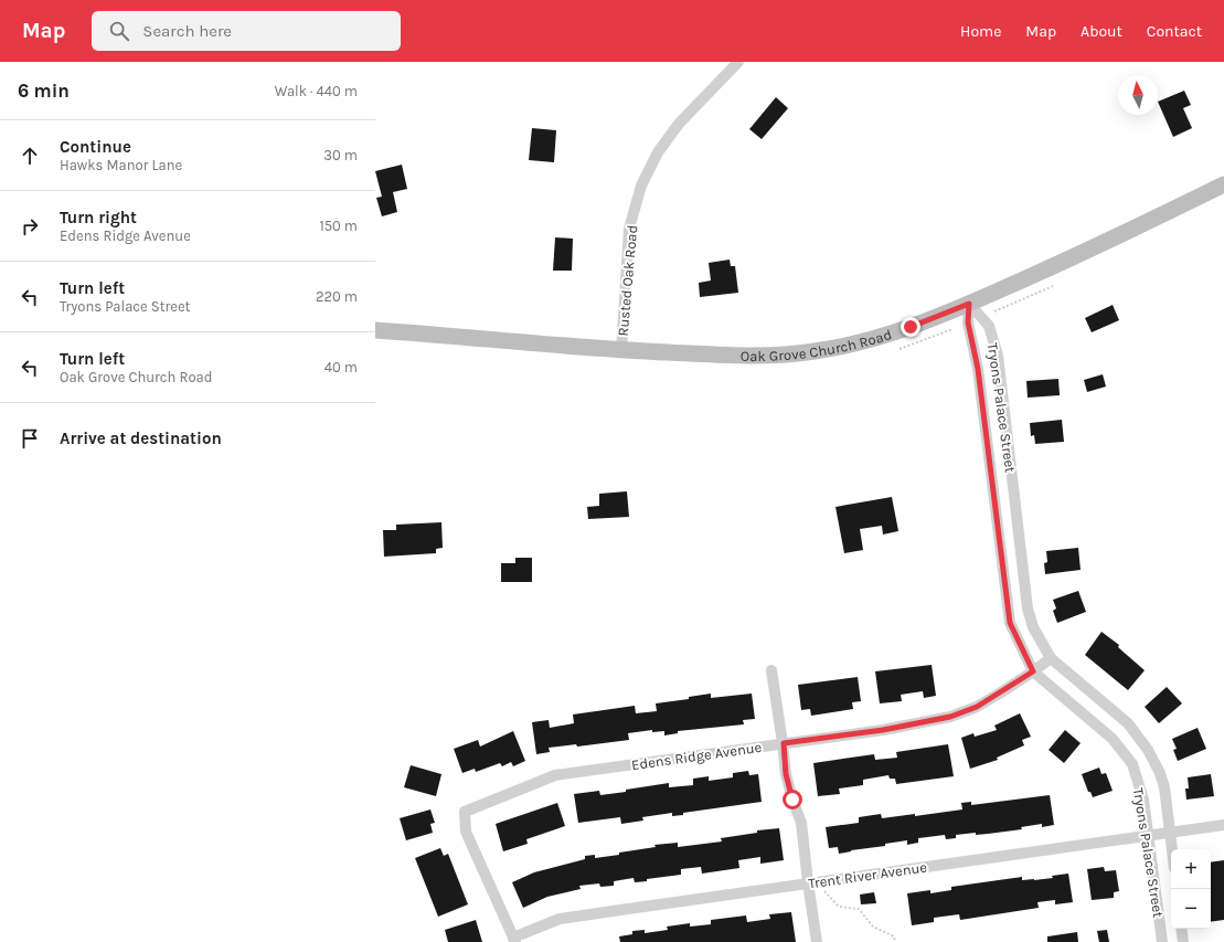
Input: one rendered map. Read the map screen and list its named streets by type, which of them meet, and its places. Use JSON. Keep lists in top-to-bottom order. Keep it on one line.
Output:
{"streets":{"main road":["Oak Grove Church Road"],"street":["Rusted Oak Road","Tryons Palace Street","Edens Ridge Avenue","Trent River Avenue"]},"crossings":[["Rusted Oak Road","Oak Grove Church Road"],["Oak Grove Church Road","Tryons Palace Street"],["Tryons Palace Street","Edens Ridge Avenue"],["Tryons Palace Street","Trent River Avenue"],["Edens Ridge Avenue","Trent River Avenue"]],"north":"top","page":{"header":"Map","search":"Search here","nav":["Home","Map","About","Contact"],"heading":["6 min","Walk · 440 m"],"list":[["Continue","Hawks Manor Lane","30 m"],["Turn right","Edens Ridge Avenue","150 m"],["Turn left","Tryons Palace Street","220 m"],["Turn left","Oak Grove Church Road","40 m"],"Arrive at destination"],"map_buttons":["+","−"]}}
